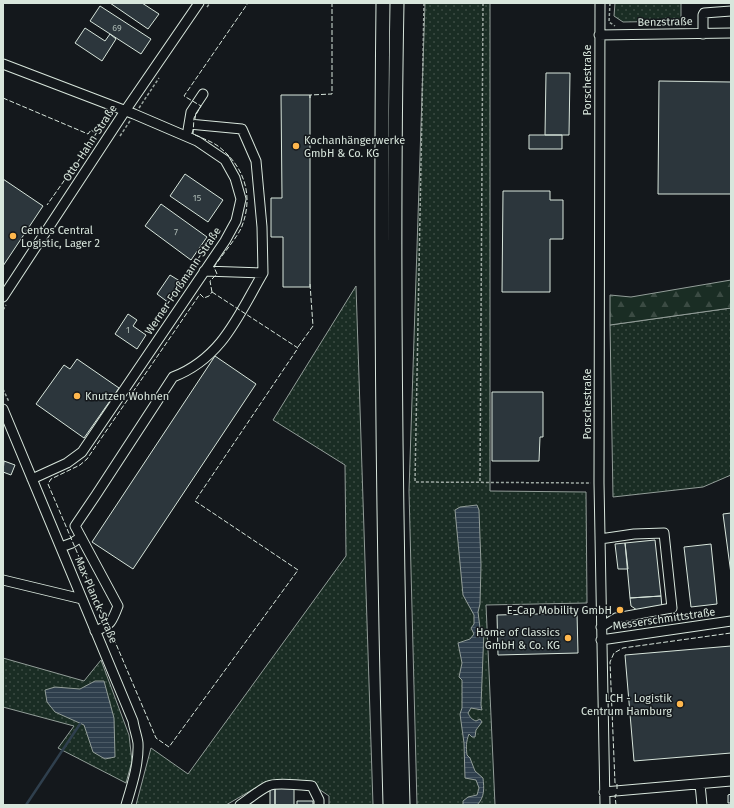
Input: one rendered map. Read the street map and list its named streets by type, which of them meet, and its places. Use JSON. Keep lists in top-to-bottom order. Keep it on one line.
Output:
{"streets":{"street":["Benzstraße","Porschestraße","Otto-Hahn-Straße","Werner-Forßmann-Straße","Max-Planck-Straße","Messerschmittstraße"]},"crossings":[["Benzstraße","Porschestraße"],["Porschestraße","Messerschmittstraße"],["Otto-Hahn-Straße","Werner-Forßmann-Straße"],["Werner-Forßmann-Straße","Max-Planck-Straße"]],"places":["Kochanhängerwerke GmbH & Co. KG","Centos Central Logistic, Lager 2","Knutzen Wohnen","E-Cap Mobility GmbH","Home of Classics GmbH & Co. KG","LCH - Logistik Centrum Hamburg"],"house_numbers":["69","15","7","1"]}
